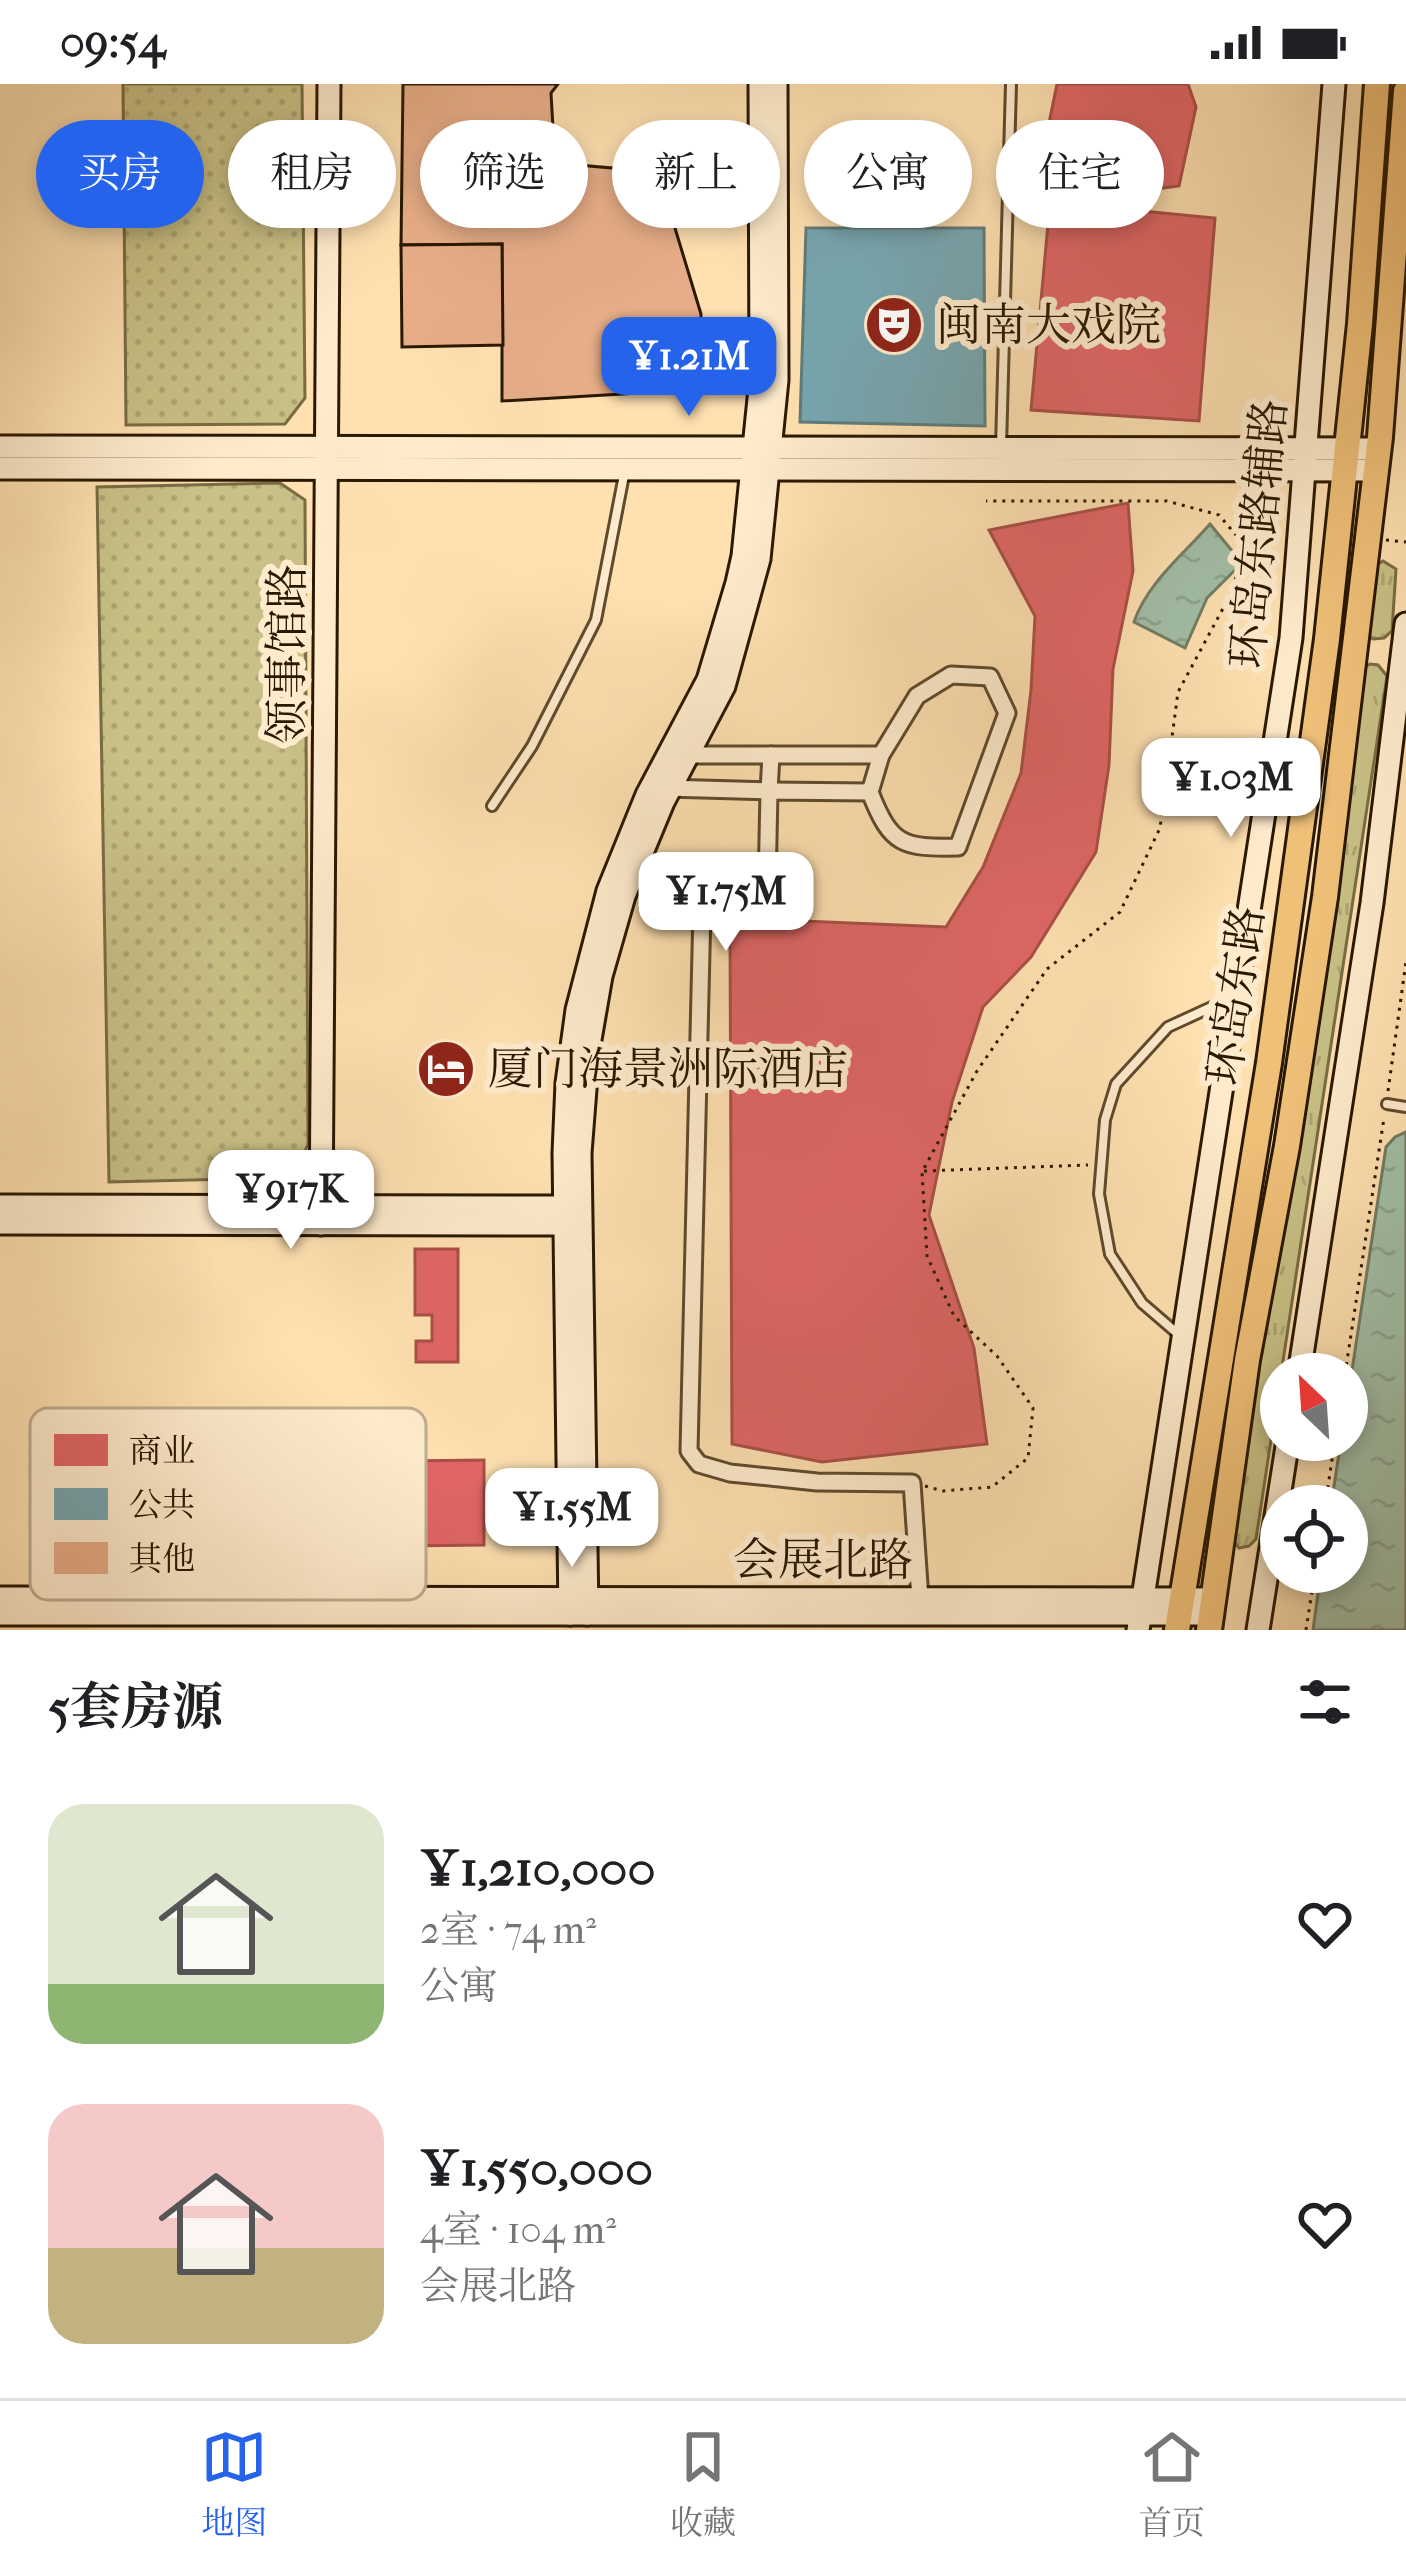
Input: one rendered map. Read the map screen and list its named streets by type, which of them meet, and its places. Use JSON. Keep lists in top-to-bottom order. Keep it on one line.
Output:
{"streets":{"main road":["环岛东路辅路","领事馆路","环岛东路","会展北路"]},"crossings":[["环岛东路辅路","会展北路"],["环岛东路","会展北路"]],"places":{"theatre":["闽南大戏院"],"hotel":["厦门海景洲际酒店"]},"legend":["商业","公共","其他"],"north":"top left","page":{"status":"09:54","chip":["买房","租房","筛选","新上","公寓","住宅"],"price":["¥1.21M","¥1.03M","¥1.75M","¥917K","¥1.55M"],"heading":"5套房源","list":[{"name":"¥1,210,000","note":"2室 · 74 m² · 公寓"},{"name":"¥1,550,000","note":"4室 · 104 m² · 会展北路"}],"tabs":["地图","收藏","首页"]}}
